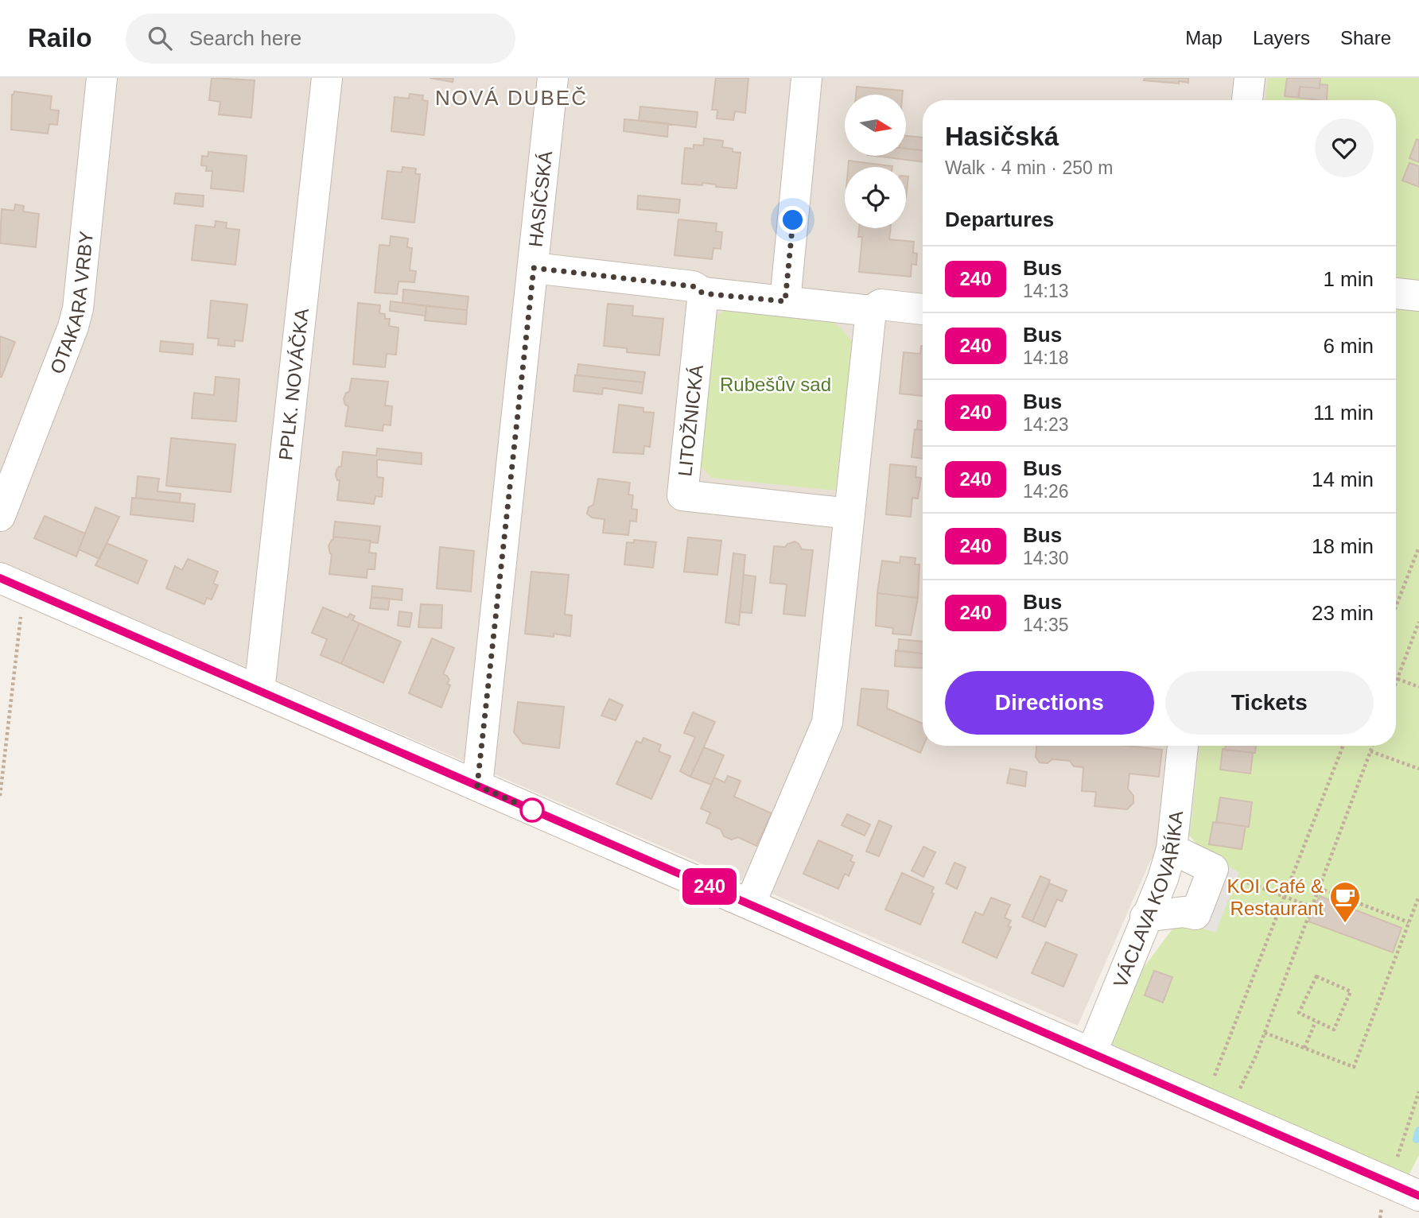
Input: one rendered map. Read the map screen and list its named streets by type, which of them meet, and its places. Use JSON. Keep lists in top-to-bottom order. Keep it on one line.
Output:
{"streets":{"street":["HASIČSKÁ","OTAKARA VRBY","PPLK. NOVÁČKA","LITOŽNICKÁ","VÁCLAVA KOVAŘÍKA"]},"districts":["NOVÁ DUBEČ"],"parks":["Rubešův sad"],"places":{"cafe":["KOI Café & Restaurant"]},"lines":["bus line 240"],"north":"right","page":{"header":"Railo","search":"Search here","nav":["Map","Layers","Share"],"on_map":"240","heading":[["Hasičská","Walk · 4 min · 250 m"],"Departures"],"list":[{"mark":"240","name":"Bus","note":"14:13","value":"1 min"},{"mark":"240","name":"Bus","note":"14:18","value":"6 min"},{"mark":"240","name":"Bus","note":"14:23","value":"11 min"},{"mark":"240","name":"Bus","note":"14:26","value":"14 min"},{"mark":"240","name":"Bus","note":"14:30","value":"18 min"},{"mark":"240","name":"Bus","note":"14:35","value":"23 min"}],"buttons":["Directions","Tickets"]}}
